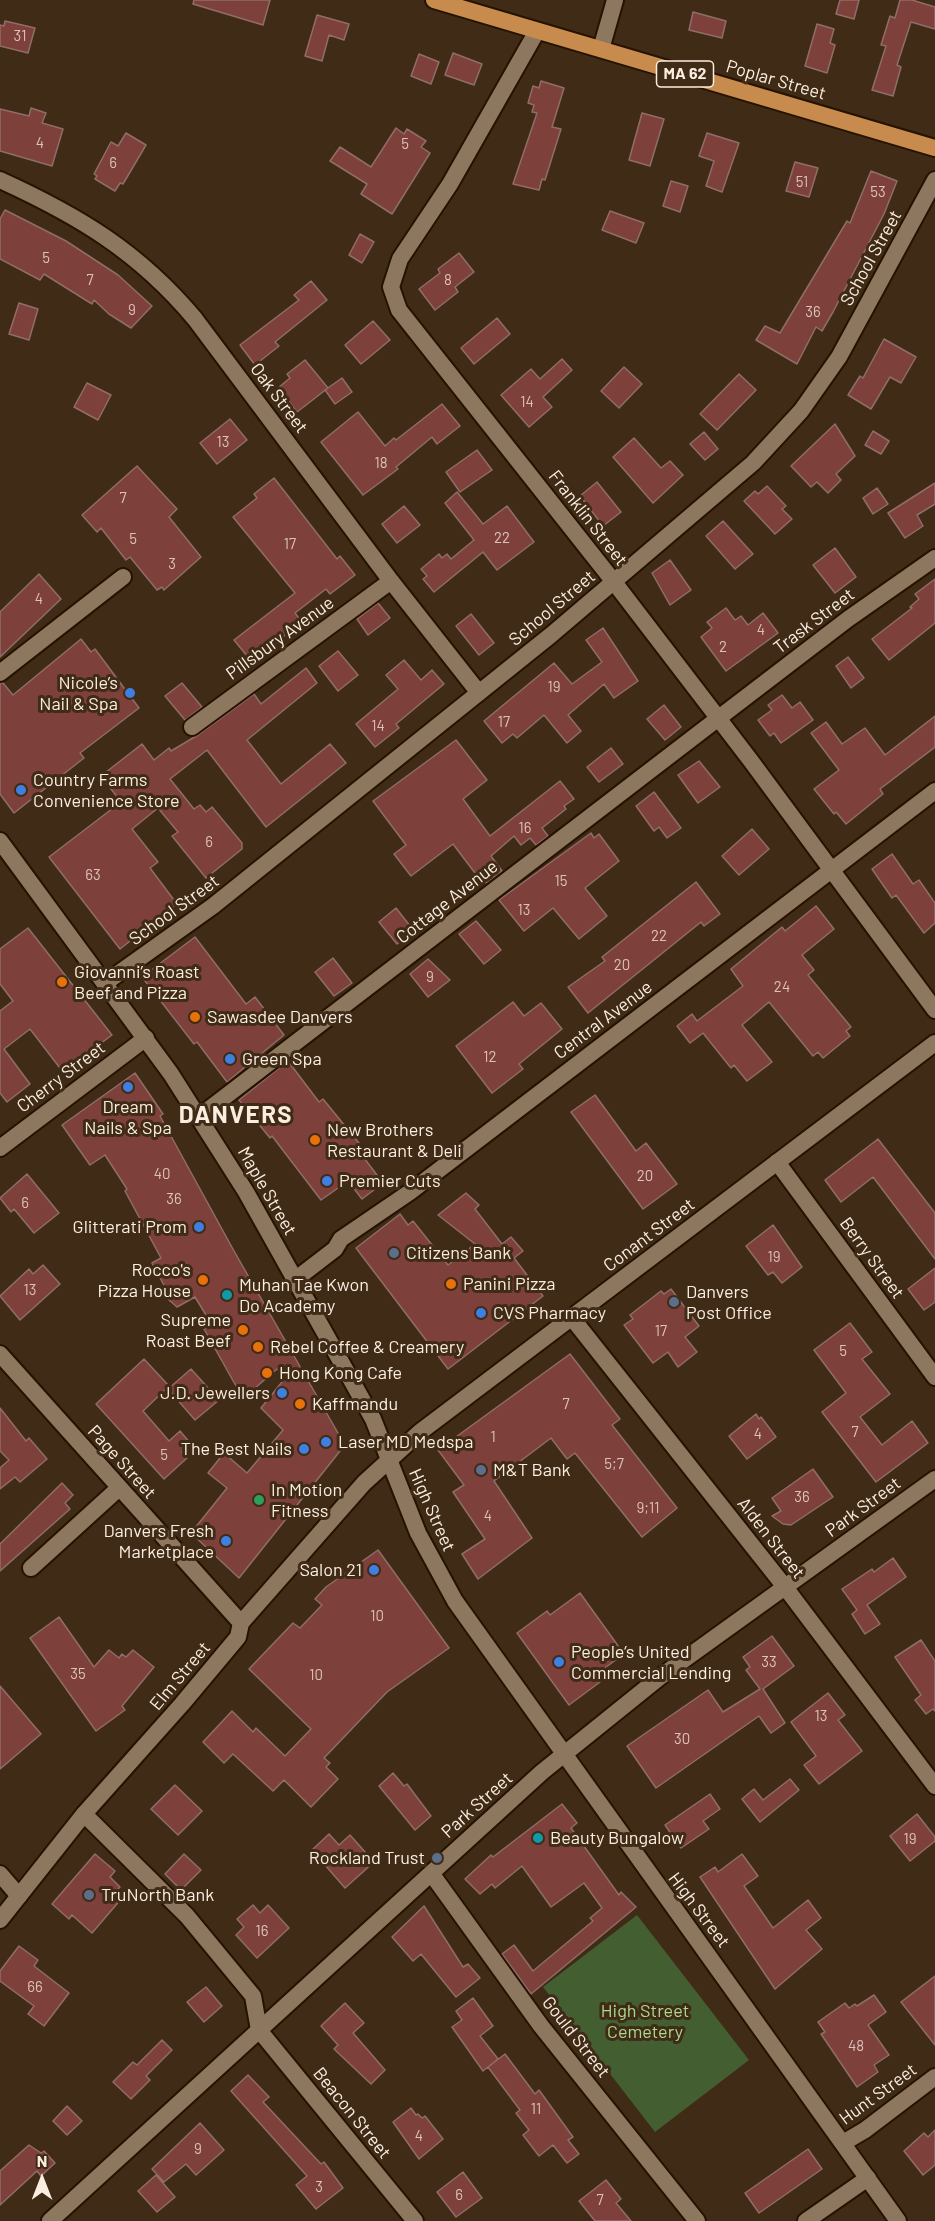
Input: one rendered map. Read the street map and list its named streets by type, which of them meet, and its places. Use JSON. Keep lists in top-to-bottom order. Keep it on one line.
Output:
{"streets":{"main road":["MA 62","Poplar Street"],"street":["School Street","Oak Street","Franklin Street","Trask Street","Pillsbury Avenue","Cottage Avenue","Central Avenue","Cherry Street","Maple Street","Conant Street","Berry Street","Page Street","Park Street","High Street","Alden Street","Elm Street","Gould Street","Hunt Street","Beacon Street"]},"crossings":[["Poplar Street","Franklin Street"],["School Street","Oak Street"],["School Street","Franklin Street"],["School Street","Maple Street"],["Oak Street","Pillsbury Avenue"],["Franklin Street","Trask Street"],["Franklin Street","Cottage Avenue"],["Franklin Street","Central Avenue"],["Trask Street","Cottage Avenue"],["Cottage Avenue","Maple Street"],["Central Avenue","Maple Street"],["Cherry Street","Maple Street"],["Maple Street","Conant Street"],["Maple Street","High Street"],["Maple Street","Elm Street"],["Conant Street","Berry Street"],["Conant Street","High Street"],["Conant Street","Alden Street"],["Conant Street","Elm Street"],["Page Street","Elm Street"],["Park Street","High Street"],["Park Street","Alden Street"],["Park Street","Gould Street"],["Park Street","Beacon Street"],["High Street","Elm Street"],["High Street","Hunt Street"]],"districts":["DANVERS"],"parks":["High Street Cemetery"],"places":["Nicole’s Nail & Spa","Country Farms Convenience Store","Giovanni’s Roast Beef and Pizza","Sawasdee Danvers","Green Spa","Dream Nails & Spa","New Brothers Restaurant & Deli","Premier Cuts","Glitterati Prom","Citizens Bank","Rocco's Pizza House","Panini Pizza","Muhan Tae Kwon Do Academy","Danvers Post Office","CVS Pharmacy","Supreme Roast Beef","Rebel Coffee & Creamery","Hong Kong Cafe","J.D. Jewellers","Kaffmandu","Laser MD Medspa","The Best Nails","M&T Bank","In Motion Fitness","Danvers Fresh Marketplace","Salon 21","People’s United Commercial Lending","Beauty Bungalow","Rockland Trust","TruNorth Bank"],"house_numbers":["31","4","5","6","51","53","5","7","8","9","36","14","13","18","7","22","5","17","3","4","4","2","19","17","14","16","6","63","15","13","22","20","9","24","12","40","20","36","6","19","13","17","5","7","7","4","1","5","5;7","36","9;11","4","10","33","35","10","13","30","19","16","66","48","11","4","9","3","6","7"],"north":"top"}
